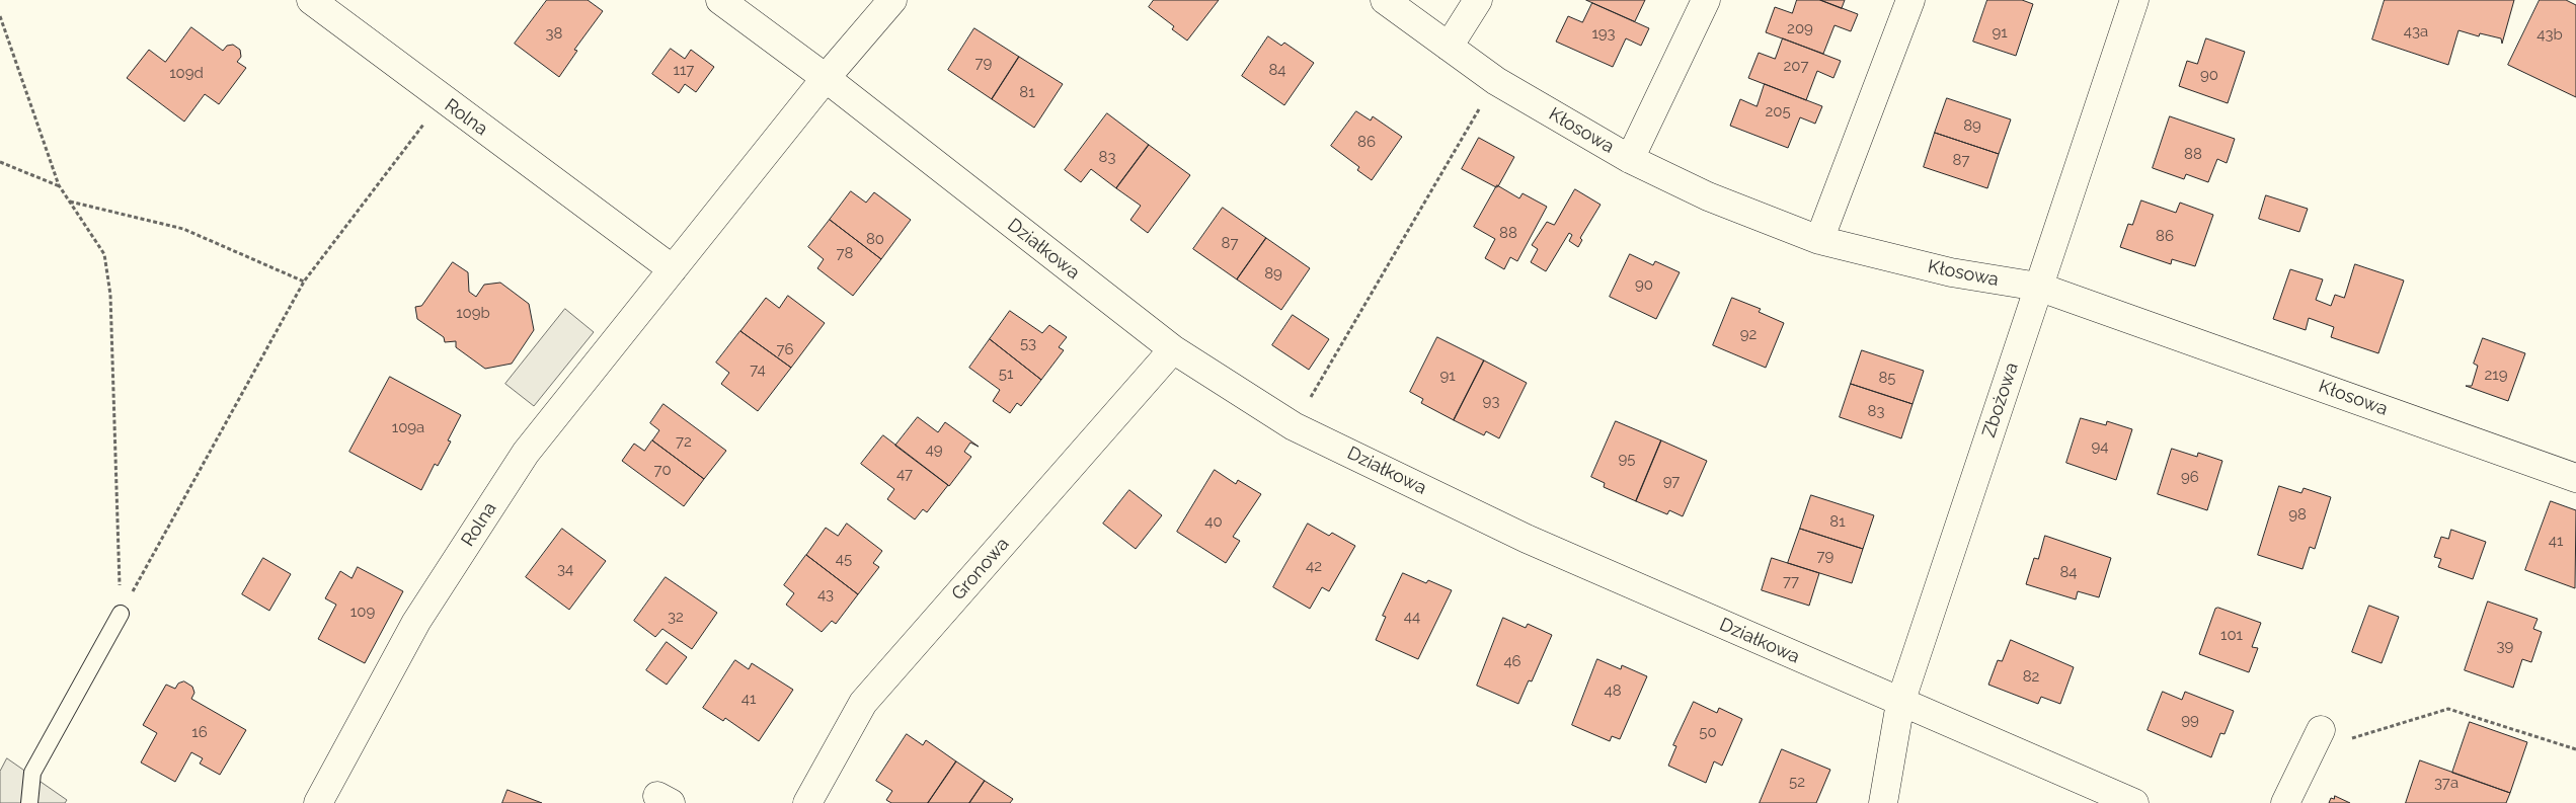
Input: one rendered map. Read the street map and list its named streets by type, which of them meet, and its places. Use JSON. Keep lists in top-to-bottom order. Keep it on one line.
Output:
{"streets":{"street":["Rolna","Kłosowa","Działkowa","Zbożowa","Gronowa"]},"crossings":[["Rolna","Działkowa"],["Kłosowa","Zbożowa"],["Działkowa","Zbożowa"],["Działkowa","Gronowa"]],"house_numbers":["209","43a","91","38","193","43b","79","207","117","84","109d","90","81","205","89","86","88","83","87","88","86","80","87","78","89","90","109b","92","53","76","74","51","219","91","85","93","83","109a","72","94","49","95","70","47","96","97","98","40","81","41","79","45","42","34","84","77","43","109","32","44","101","39","46","82","48","41","99","16","50","52","37a"]}
